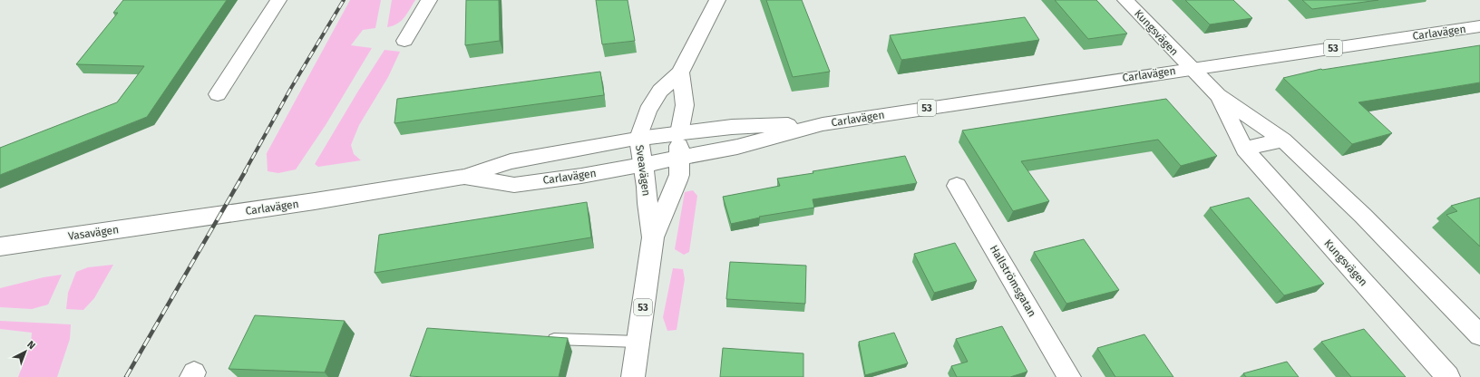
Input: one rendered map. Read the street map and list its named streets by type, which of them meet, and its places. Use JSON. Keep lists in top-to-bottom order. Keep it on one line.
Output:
{"streets":{"main road":["Kungsvägen","Carlavägen","53","Sveavägen","Vasavägen","Hallströmsgatan"]},"crossings":[["Kungsvägen","Carlavägen"],["Carlavägen","Sveavägen"],["Carlavägen","Vasavägen"]],"north":"top right"}
